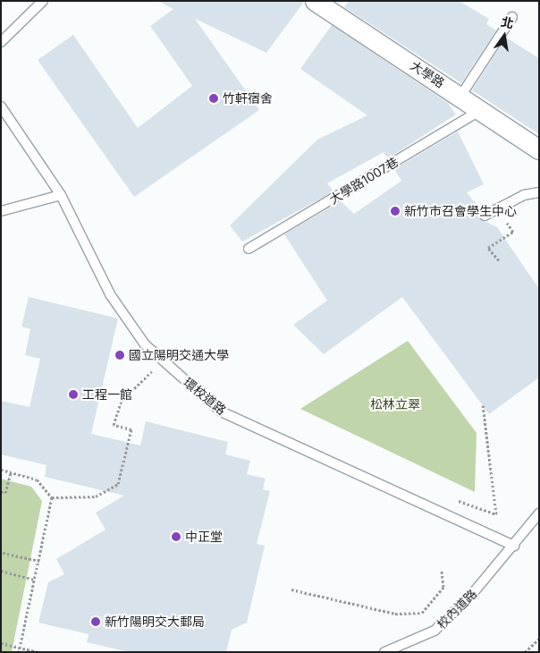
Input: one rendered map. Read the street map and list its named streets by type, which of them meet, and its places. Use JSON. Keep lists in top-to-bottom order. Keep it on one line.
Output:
{"streets":{"street":["大學路"],"lane":["大學路1007巷","環校道路","校內道路"]},"crossings":[["大學路","大學路1007巷"],["環校道路","校內道路"]],"parks":["松林立翠"],"places":["竹軒宿舍","新竹市召會學生中心","國立陽明交通大學","工程一館","中正堂","新竹陽明交大郵局"],"north":"top"}
